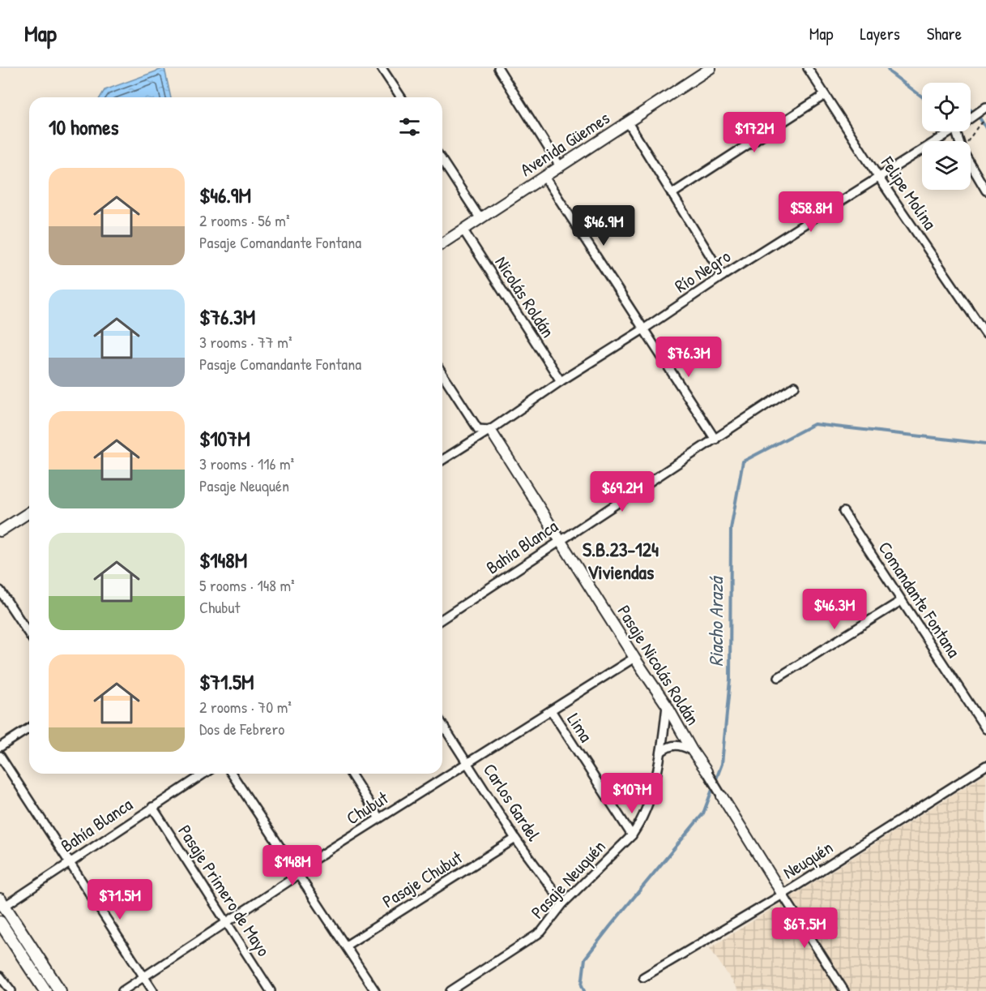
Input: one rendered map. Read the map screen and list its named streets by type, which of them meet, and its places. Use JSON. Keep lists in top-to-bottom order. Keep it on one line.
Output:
{"streets":{"street":["Avenida Güemes","Felipe Molina","Río Negro","Nicolás Roldán","Bahía Blanca","Comandante Fontana","Pasaje Nicolás Roldán","Lima","Carlos Gardel","Chubut","Neuquén","Pasaje Chubut","Pasaje Neuquén","Pasaje Primero de Mayo"]},"crossings":[["Avenida Güemes","Nicolás Roldán"],["Felipe Molina","Río Negro"],["Río Negro","Nicolás Roldán"],["Río Negro","Pasaje Nicolás Roldán"],["Bahía Blanca","Pasaje Nicolás Roldán"],["Bahía Blanca","Pasaje Primero de Mayo"],["Pasaje Nicolás Roldán","Chubut"],["Pasaje Nicolás Roldán","Neuquén"],["Pasaje Nicolás Roldán","Pasaje Neuquén"],["Lima","Chubut"],["Lima","Pasaje Neuquén"],["Carlos Gardel","Chubut"],["Carlos Gardel","Pasaje Chubut"],["Carlos Gardel","Pasaje Neuquén"],["Chubut","Pasaje Primero de Mayo"]],"districts":["S.B.23-124 Viviendas"],"water":["Riacho Arazá"],"page":{"header":"Map","nav":["Map","Layers","Share"],"heading":"10 homes","price":["$172M","$58.8M","$46.9M","$76.3M","$69.2M","$46.3M","$107M","$148M","$71.5M","$67.5M"],"list":[{"name":"$46.9M","note":"2 rooms · 56 m² · Pasaje Comandante Fontana"},{"name":"$76.3M","note":"3 rooms · 77 m² · Pasaje Comandante Fontana"},{"name":"$107M","note":"3 rooms · 116 m² · Pasaje Neuquén"},{"name":"$148M","note":"5 rooms · 148 m² · Chubut"},{"name":"$71.5M","note":"2 rooms · 70 m² · Dos de Febrero"}]}}
